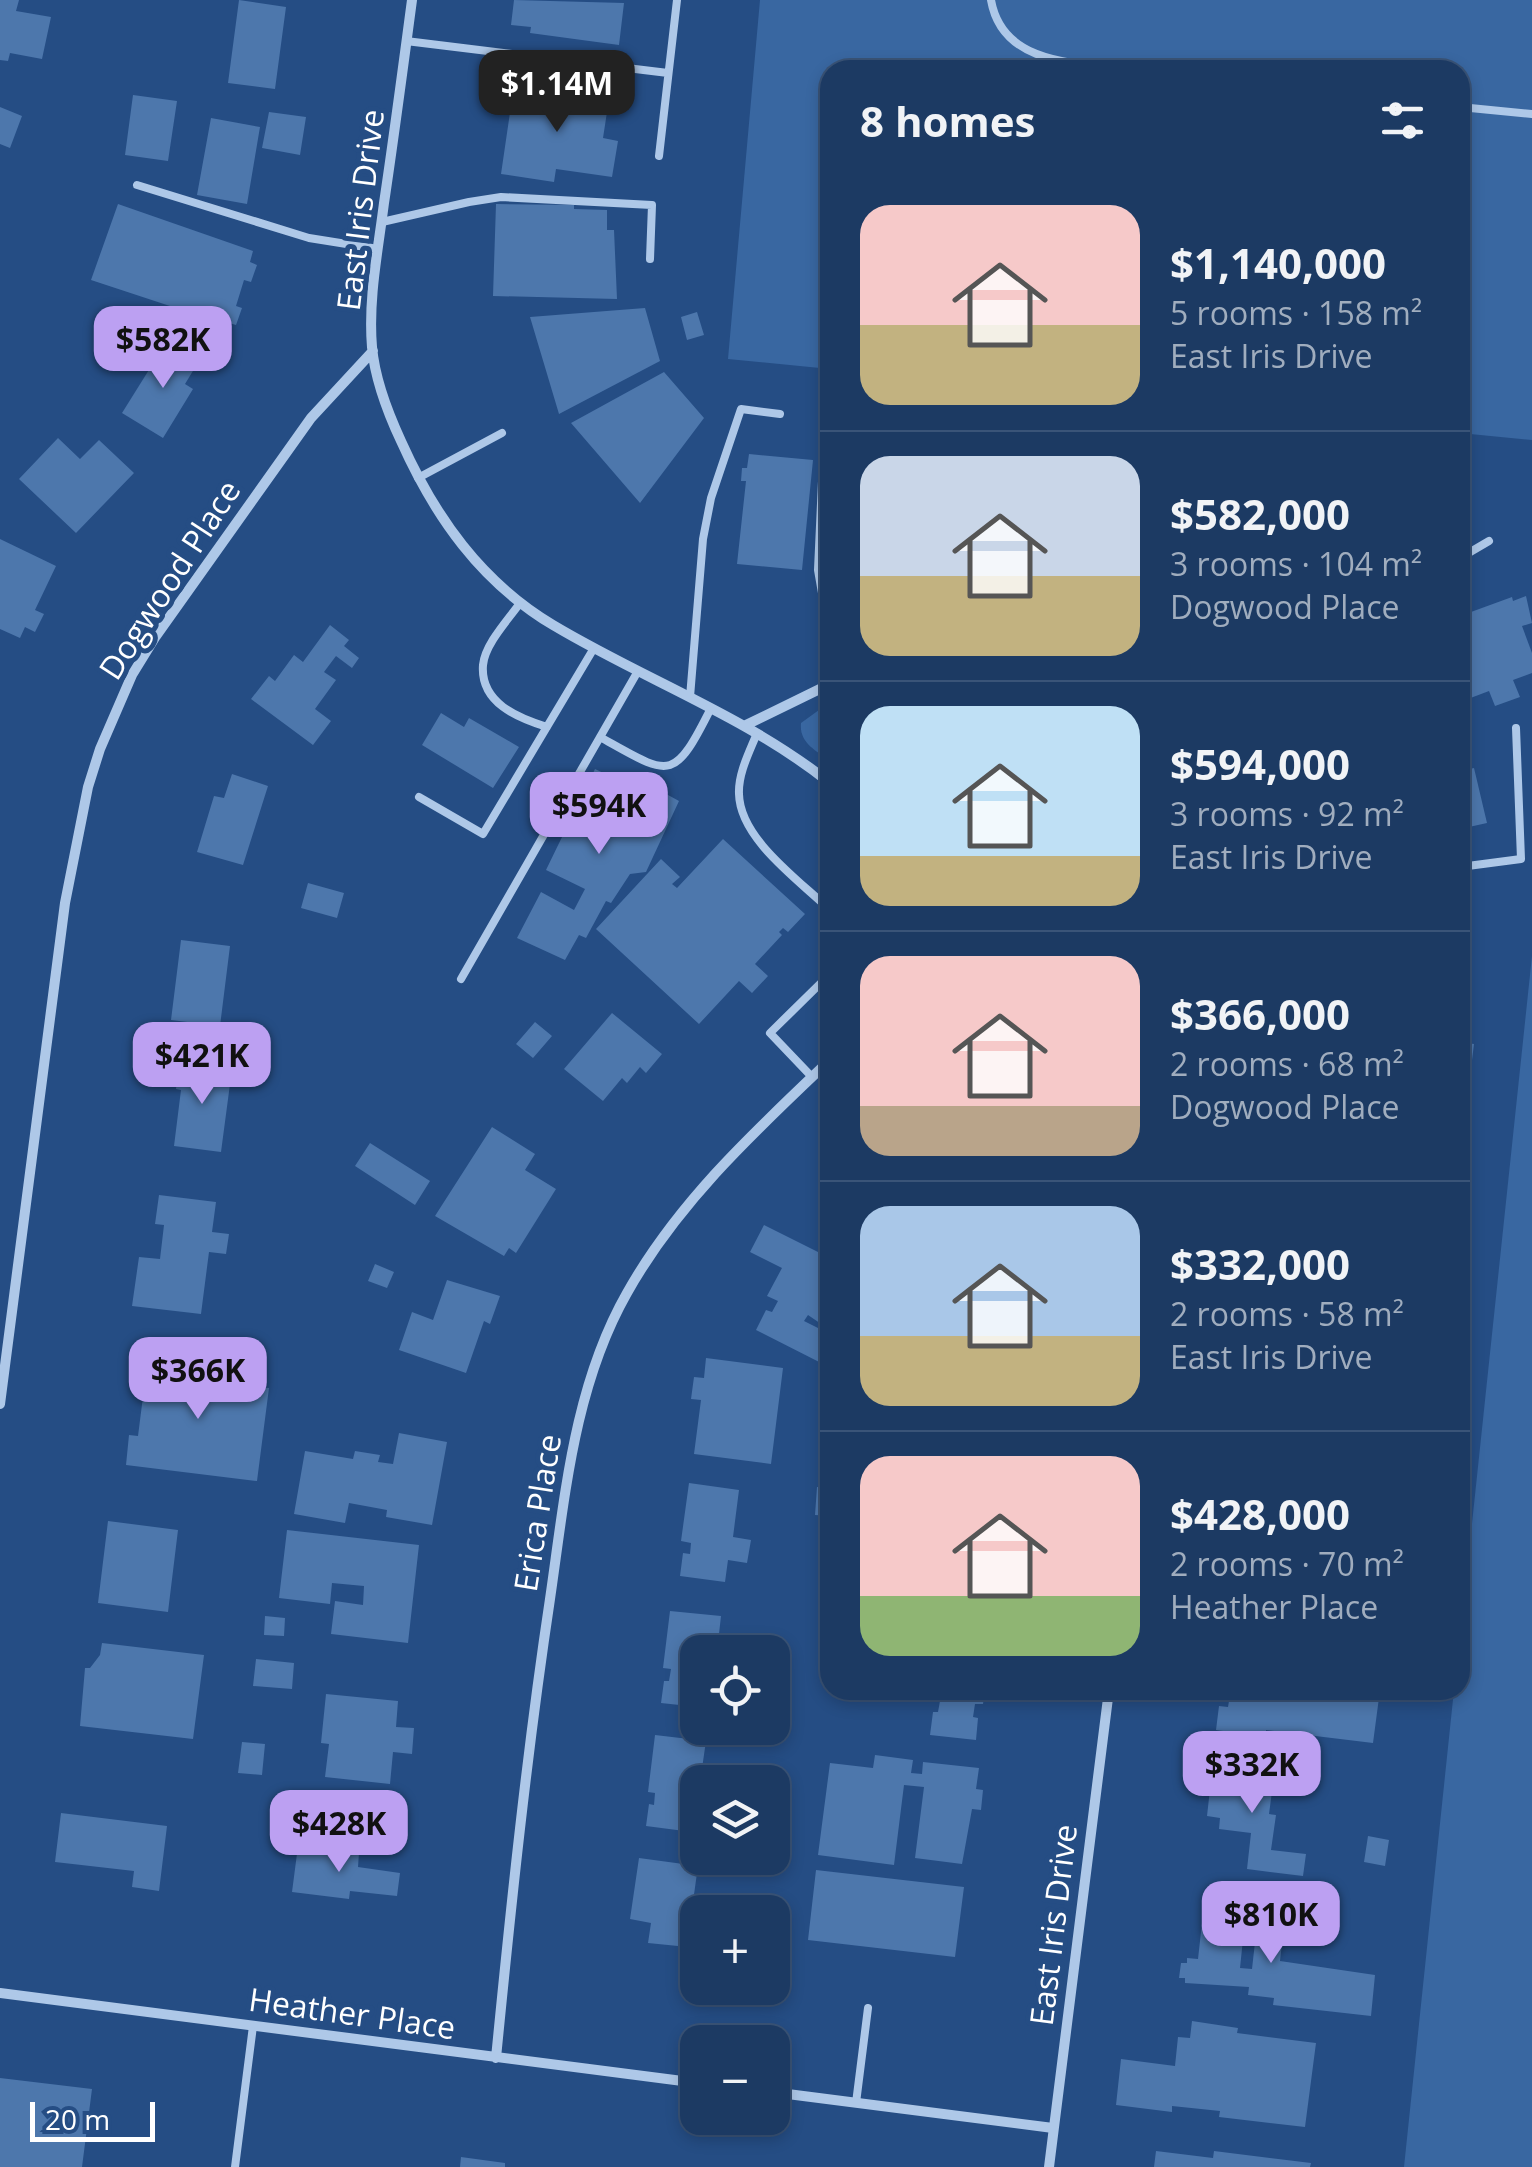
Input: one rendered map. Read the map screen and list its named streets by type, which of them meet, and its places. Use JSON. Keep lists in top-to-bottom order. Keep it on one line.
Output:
{"streets":{"street":["East Iris Drive","Dogwood Place","Erica Place","Heather Place"]},"crossings":[["East Iris Drive","Dogwood Place"],["Erica Place","Heather Place"]],"scale_bar":"20 m","page":{"price":["$1.14M","$582K","$594K","$421K","$366K","$332K","$428K","$810K"],"heading":"8 homes","list":[{"name":"$1,140,000","note":"5 rooms · 158 m² · East Iris Drive"},{"name":"$582,000","note":"3 rooms · 104 m² · Dogwood Place"},{"name":"$594,000","note":"3 rooms · 92 m² · East Iris Drive"},{"name":"$366,000","note":"2 rooms · 68 m² · Dogwood Place"},{"name":"$332,000","note":"2 rooms · 58 m² · East Iris Drive"},{"name":"$428,000","note":"2 rooms · 70 m² · Heather Place"}],"map_buttons":["+","−"],"scale":"20 m"}}
